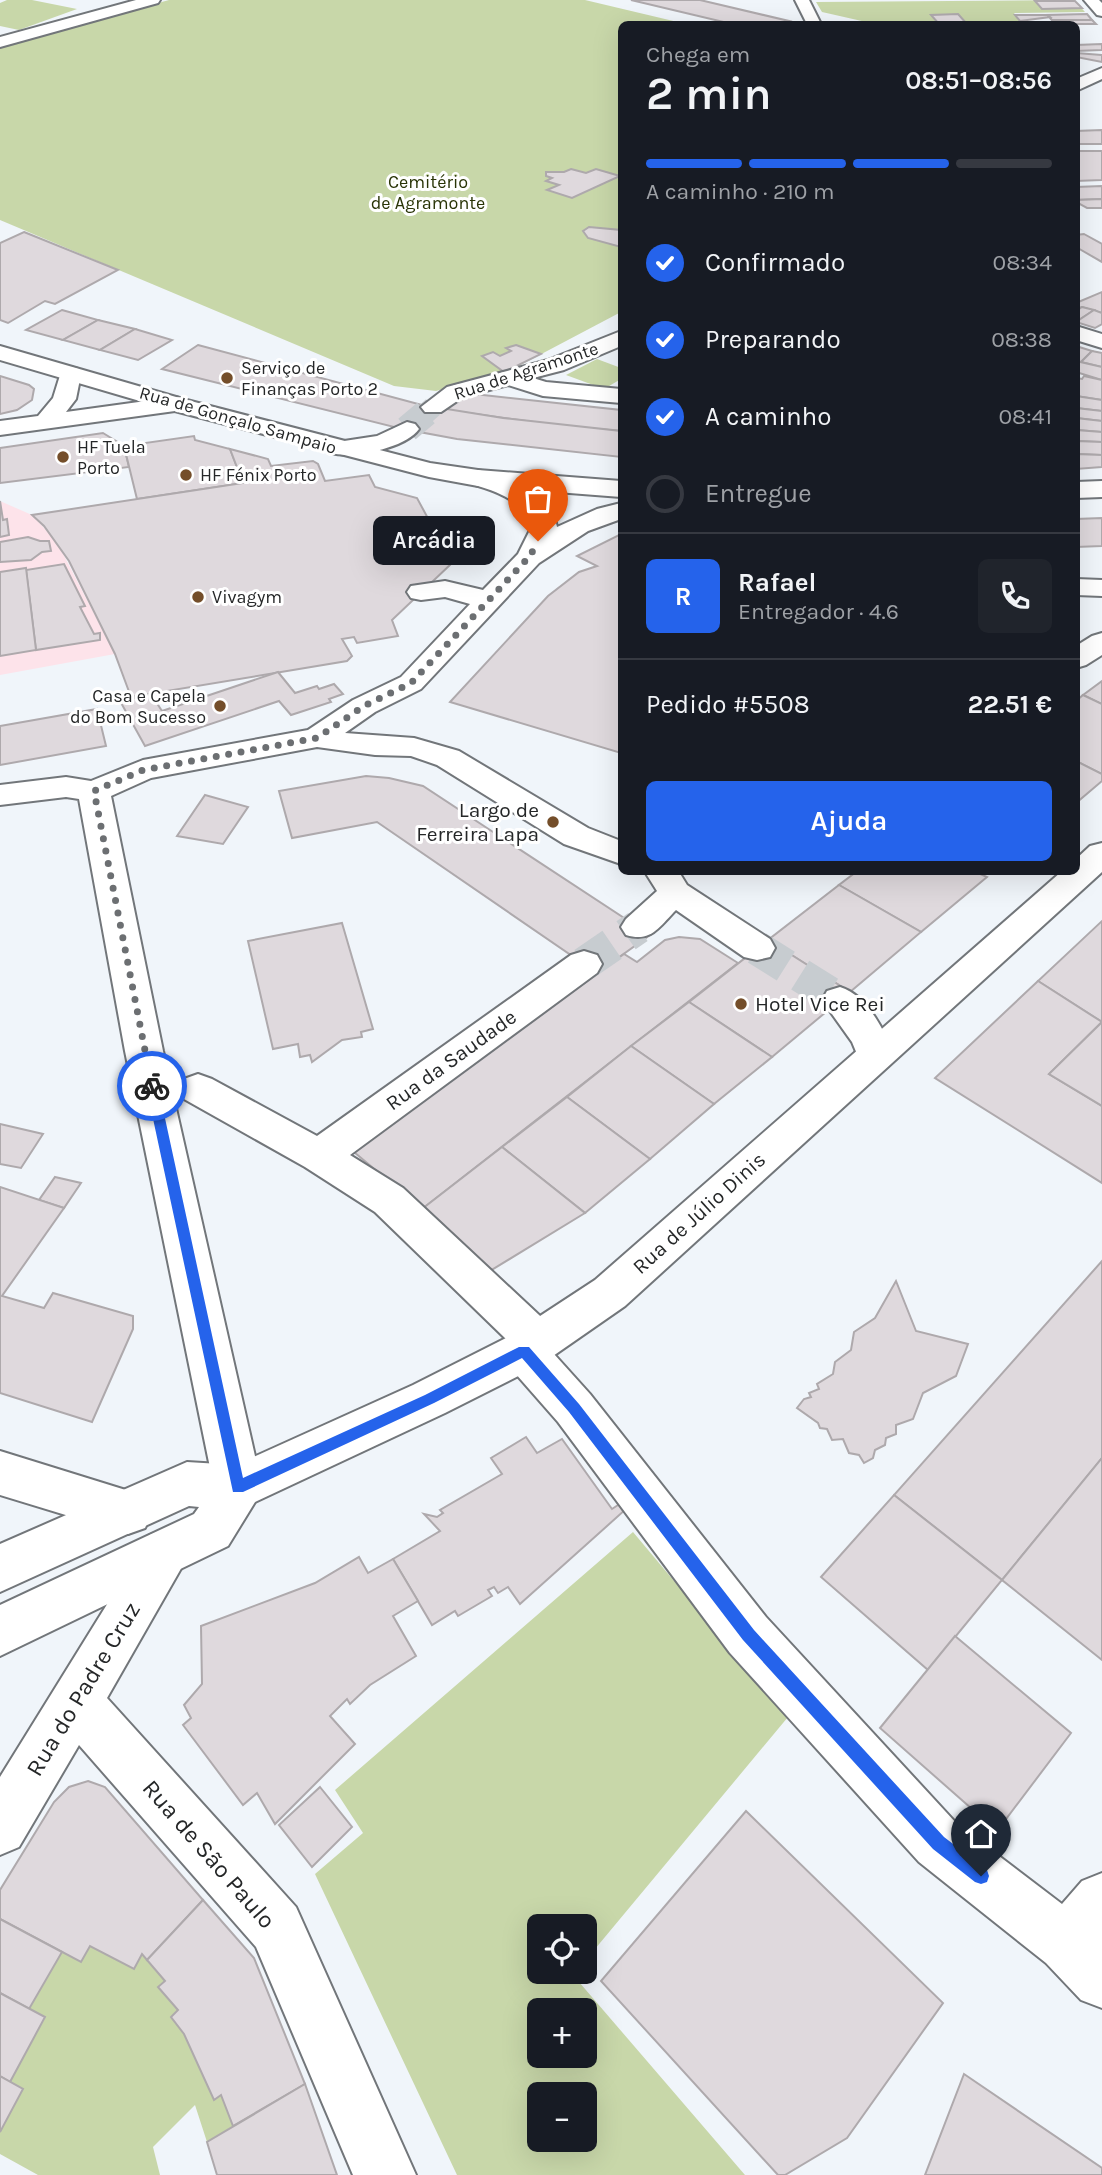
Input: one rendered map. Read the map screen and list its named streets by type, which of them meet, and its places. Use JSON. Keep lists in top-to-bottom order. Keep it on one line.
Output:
{"streets":{"street":["Rua de Agramonte","Rua de Gonçalo Sampaio","Rua da Saudade","Rua de Júlio Dinis","Rua do Padre Cruz","Rua de São Paulo"]},"crossings":[["Rua do Padre Cruz","Rua de São Paulo"]],"parks":["Cemitério de Agramonte"],"places":["Serviço de Finanças Porto 2","HF Tuela Porto","HF Fénix Porto","Arcádia","Vivagym","Casa e Capela do Bom Sucesso","Largo de Ferreira Lapa","Hotel Vice Rei"],"page":{"heading":["2 min","Chega em","08:51–08:56"],"panel":["Rafael","Entregador · 4.6","Pedido #5508","22.51 €"],"bar":"A caminho · 210 m","list":[["Confirmado","08:34"],["Preparando","08:38"],["A caminho","08:41"],"Entregue"],"bubble":"Arcádia","round":"R","buttons":"Ajuda","map_buttons":["+","−"]}}
